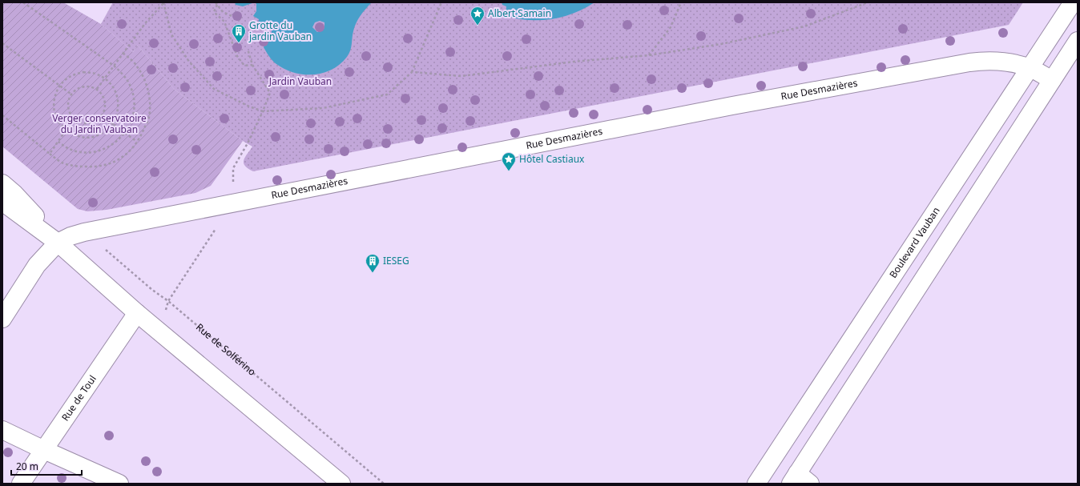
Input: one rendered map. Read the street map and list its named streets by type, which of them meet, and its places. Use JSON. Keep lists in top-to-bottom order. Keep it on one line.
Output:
{"streets":{"main road":["Rue Desmazières","Boulevard Vauban","Rue de Toul"],"path":["Rue de Solférino"]},"crossings":[["Rue Desmazières","Boulevard Vauban"]],"parks":["Jardin Vauban","Verger conservatoire du Jardin Vauban"],"places":{"place":["Albert Samain","Hôtel Castiaux"],"building":["Grotte du jardin Vauban","IESEG"]},"scale_bar":"20 m"}
